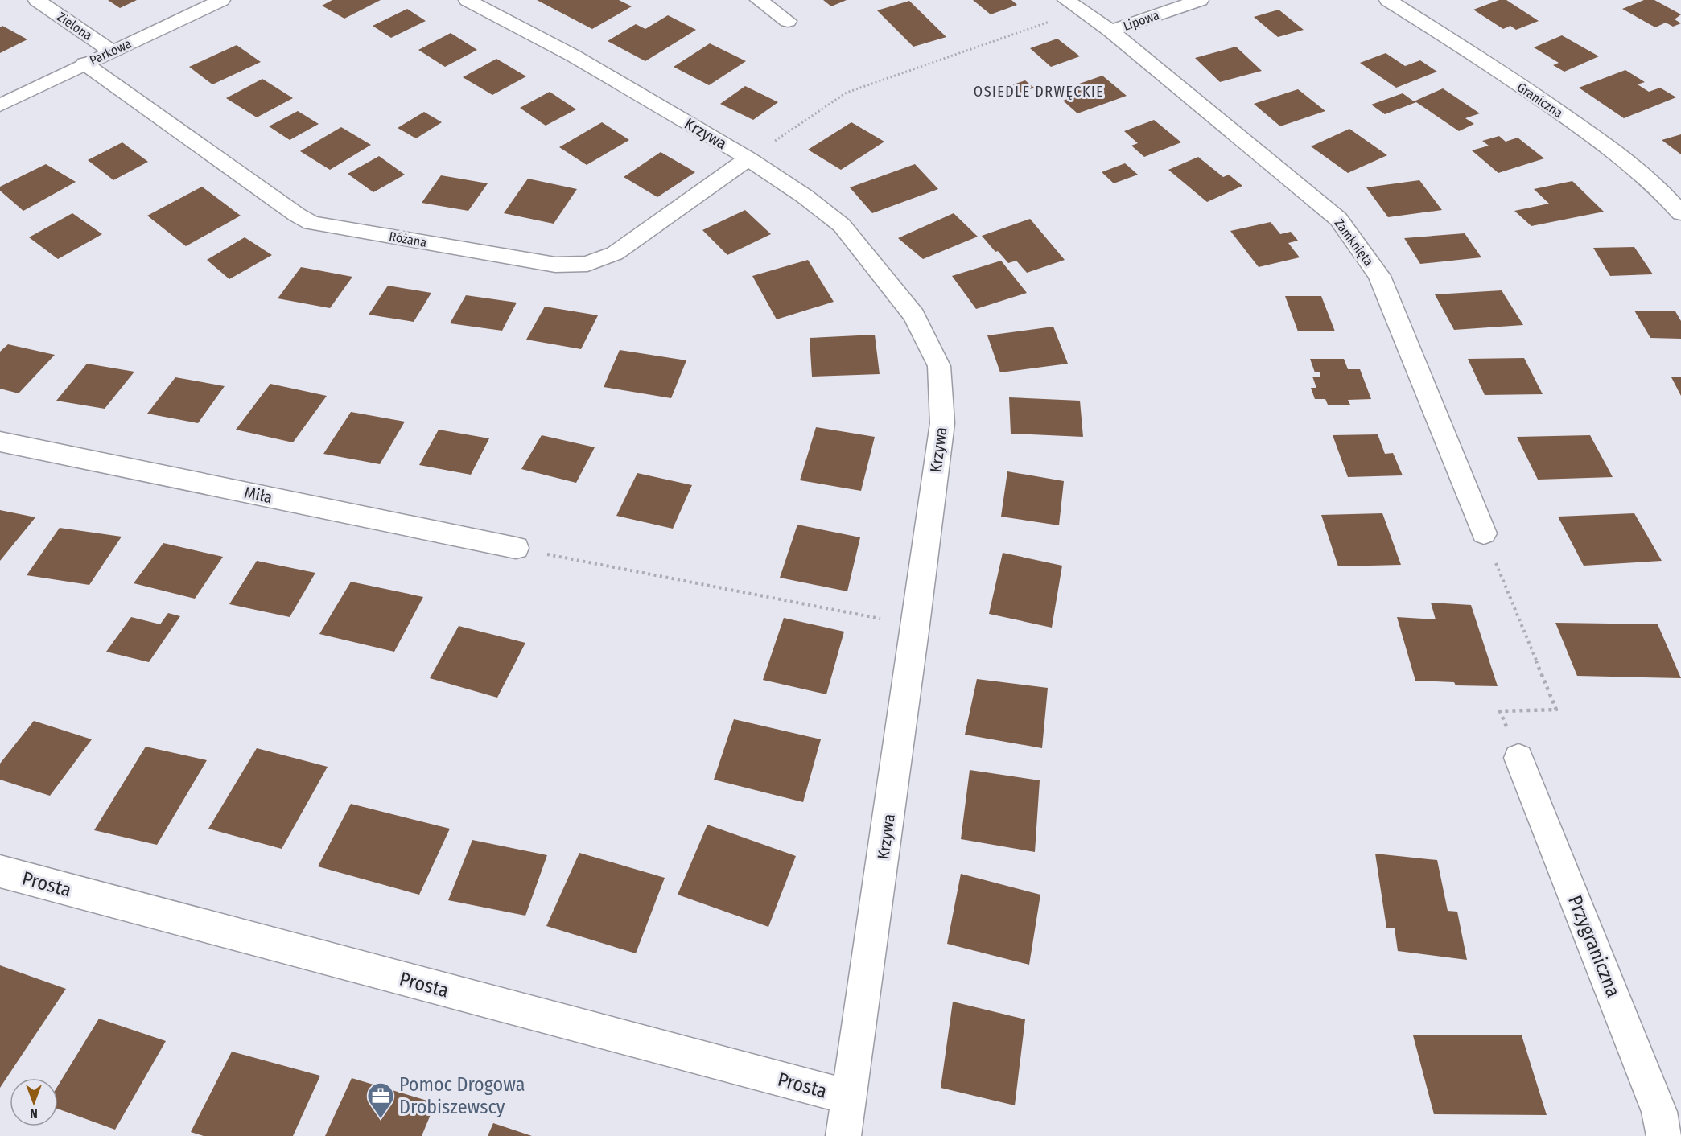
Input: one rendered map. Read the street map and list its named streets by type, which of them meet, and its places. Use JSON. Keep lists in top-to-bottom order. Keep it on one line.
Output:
{"streets":{"street":["Lipowa","Zielona","Parkowa","Graniczna","Krzywa","Różana","Zamknięta","Miła","Prosta","Przygraniczna"]},"crossings":[["Lipowa","Zamknięta"],["Zielona","Parkowa"],["Parkowa","Różana"],["Krzywa","Różana"],["Krzywa","Prosta"]],"districts":["OSIEDLE DRWĘCKIE"],"places":{"office":["Pomoc Drogowa Drobiszewscy"]},"north":"bottom"}
